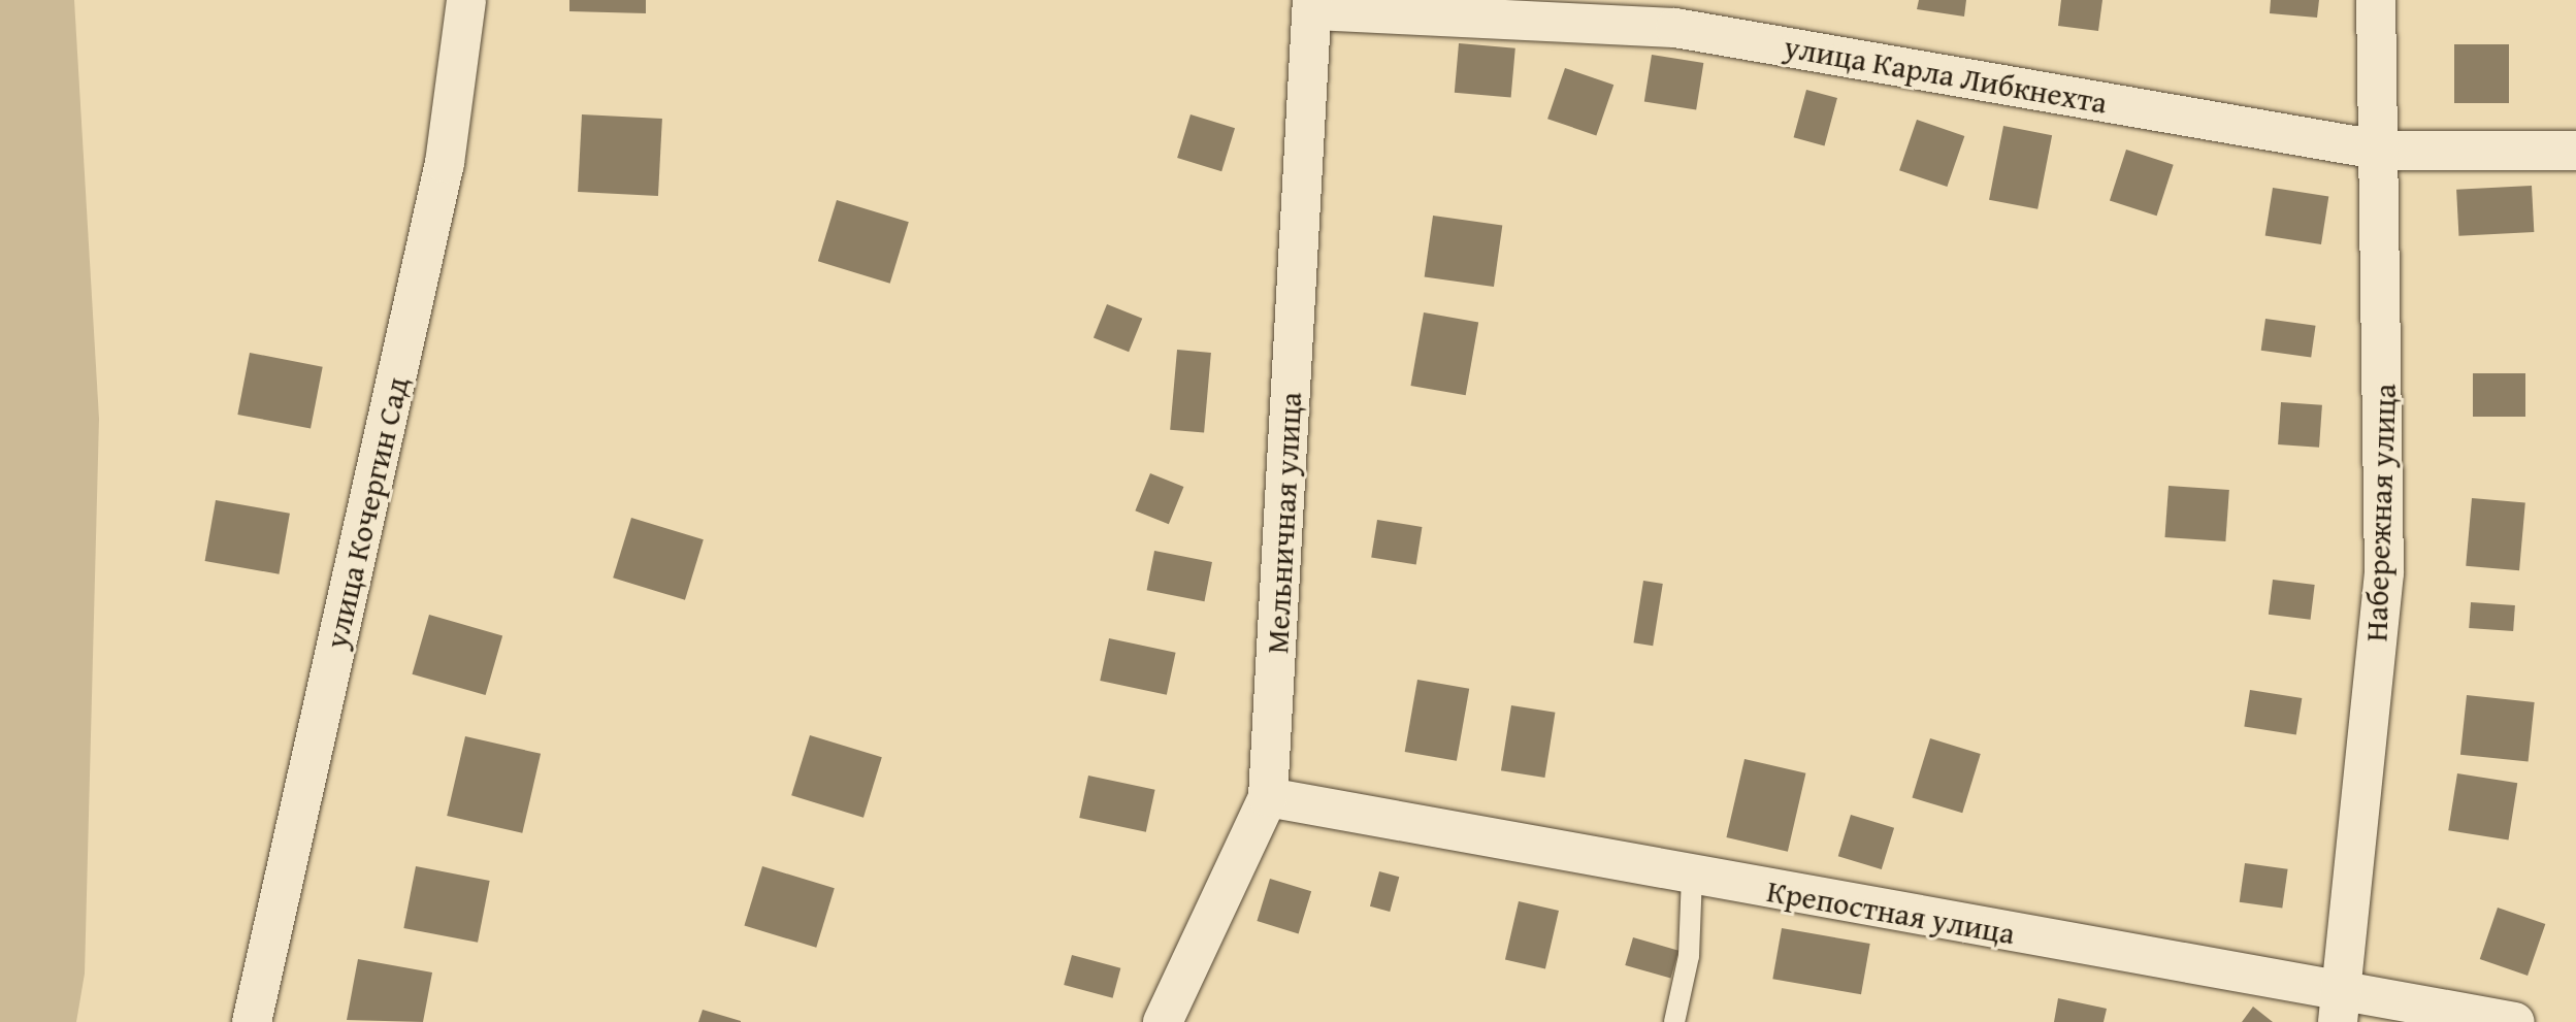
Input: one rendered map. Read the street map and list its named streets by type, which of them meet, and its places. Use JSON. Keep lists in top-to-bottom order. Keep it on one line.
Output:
{"streets":{"street":["улица Карла Либкнехта","улица Кочергин Сад","Набережная улица","Мельничная улица","Крепостная улица"]},"crossings":[["улица Карла Либкнехта","Набережная улица"],["улица Карла Либкнехта","Мельничная улица"],["Набережная улица","Крепостная улица"],["Мельничная улица","Крепостная улица"]]}
